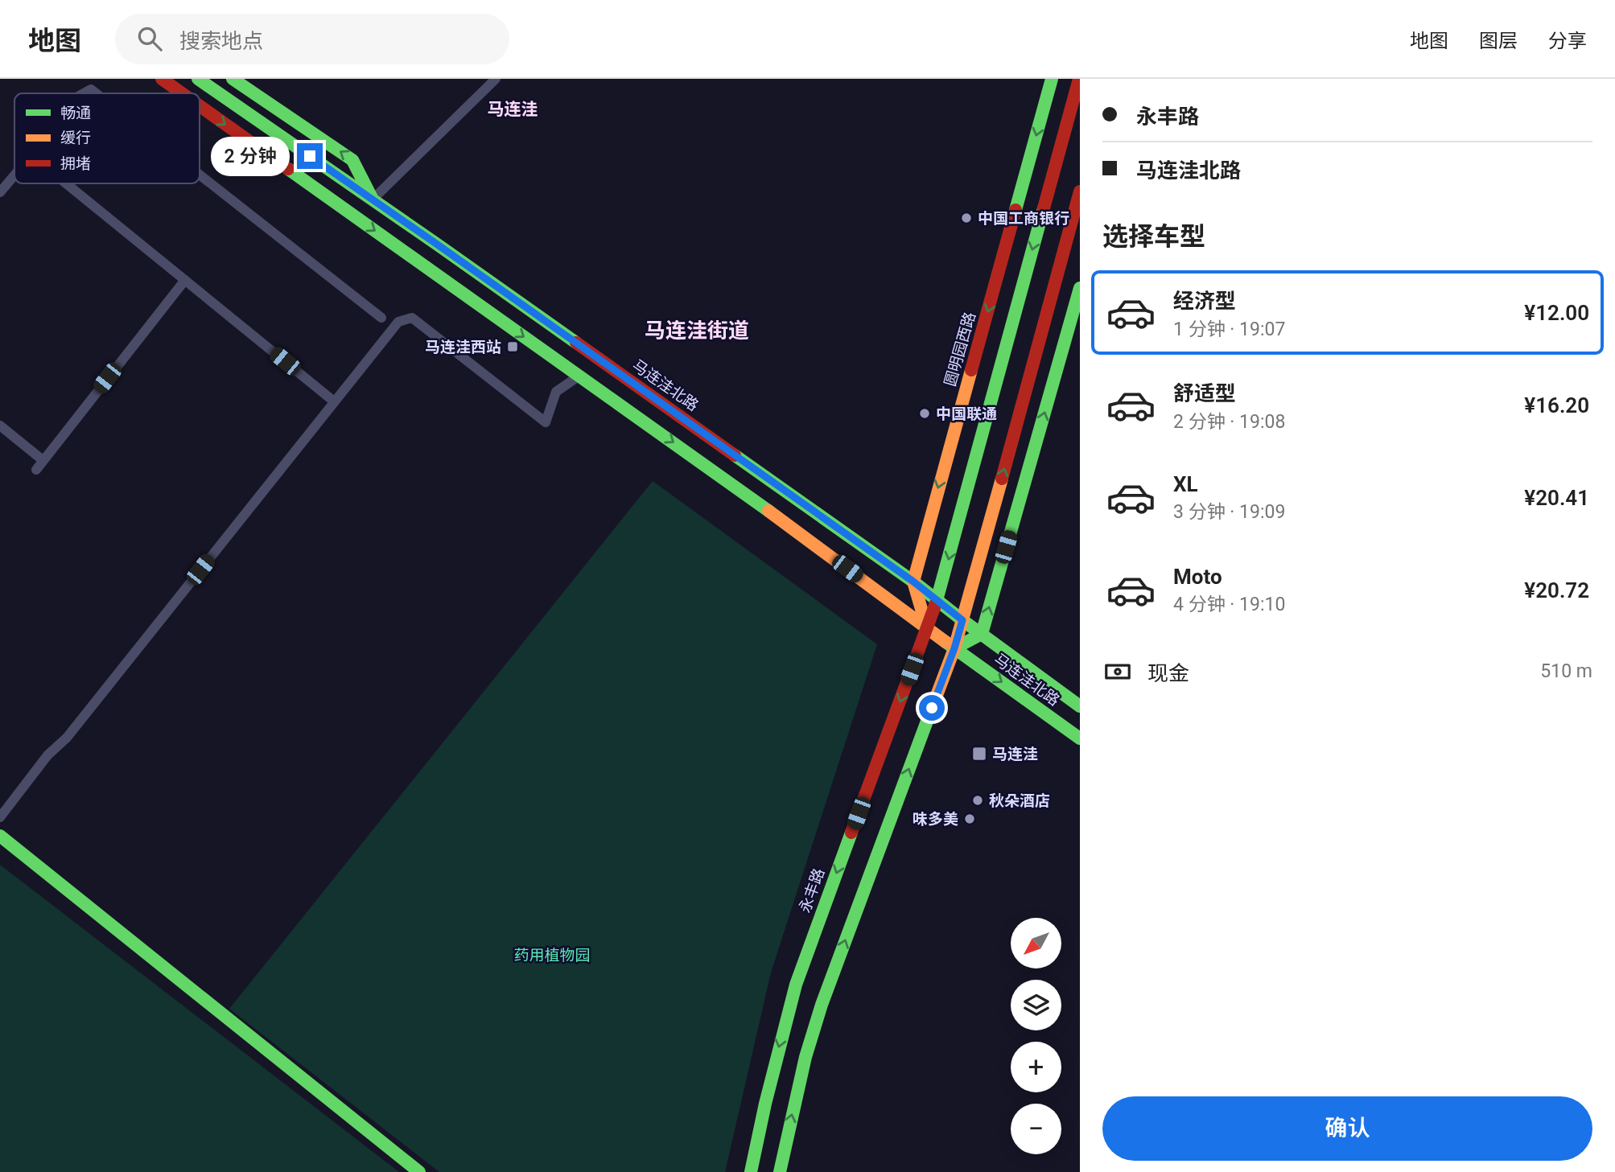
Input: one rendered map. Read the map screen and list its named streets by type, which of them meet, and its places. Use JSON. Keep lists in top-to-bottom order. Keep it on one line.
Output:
{"streets":{"main road":["圆明园西路","马连洼北路","永丰路"]},"crossings":[["圆明园西路","马连洼北路"],["马连洼北路","永丰路"]],"districts":["马连洼","马连洼街道"],"parks":["药用植物园"],"places":{"other":["中国工商银行","中国联通","秋朵酒店","味多美"],"transit":["马连洼西站","马连洼"]},"legend":["畅通","缓行","拥堵"],"north":"bottom left","page":{"header":"地图","search":"搜索地点","nav":["地图","图层","分享"],"banner":["永丰路","马连洼北路"],"bubble":"2 分钟","heading":"选择车型","list":[{"name":"经济型","note":"1 分钟 · 19:07","value":"¥12.00"},{"name":"舒适型","note":"2 分钟 · 19:08","value":"¥16.20"},{"name":"XL","note":"3 分钟 · 19:09","value":"¥20.41"},{"name":"Moto","note":"4 分钟 · 19:10","value":"¥20.72"}],"pay":["现金","510 m"],"map_buttons":["+","−"],"buttons":"确认"}}
